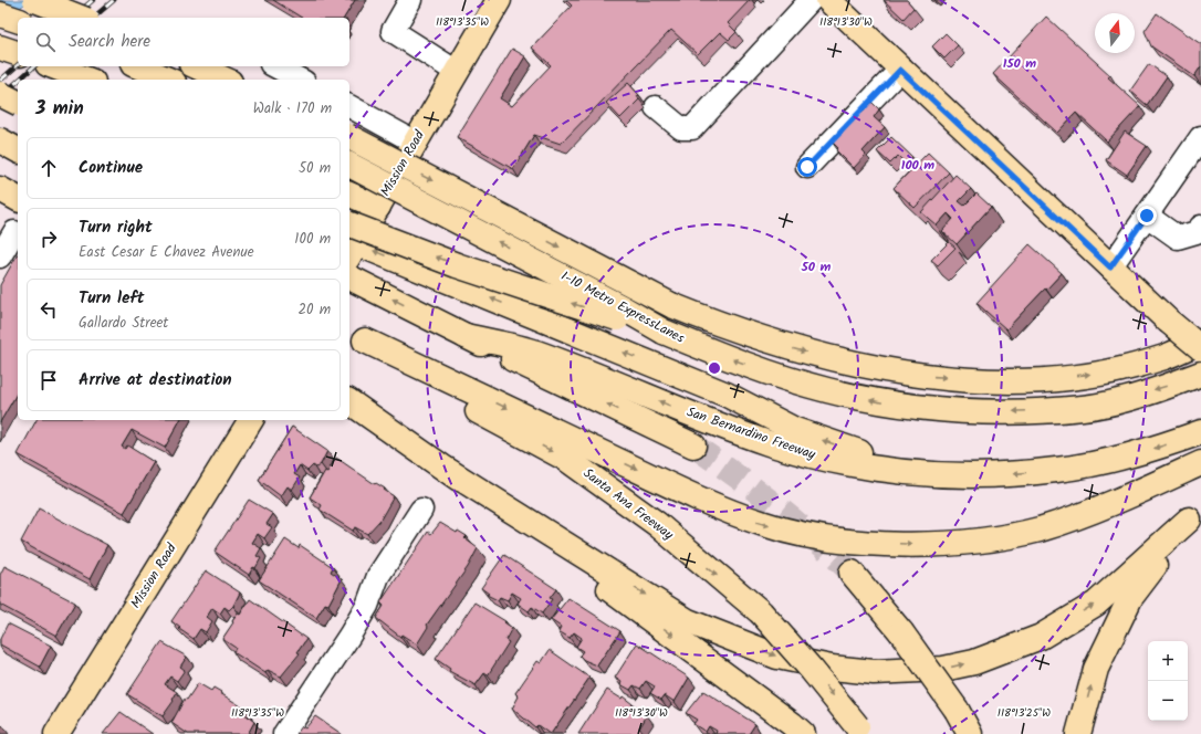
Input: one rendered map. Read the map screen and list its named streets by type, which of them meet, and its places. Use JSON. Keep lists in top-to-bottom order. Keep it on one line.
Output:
{"streets":{"main road":["Mission Road","I-10 Metro ExpressLanes","San Bernardino Freeway","Santa Ana Freeway"]},"north":"top","page":{"search":"Search here","heading":["3 min","Walk · 170 m"],"list":[["Continue","50 m"],["Turn right","East Cesar E Chavez Avenue","100 m"],["Turn left","Gallardo Street","20 m"],"Arrive at destination"],"map_buttons":["+","−"]},"coordinates":["118°13'35\"W","118°13'30\"W","118°13'25\"W"],"rings":["150 m","100 m","50 m"]}
